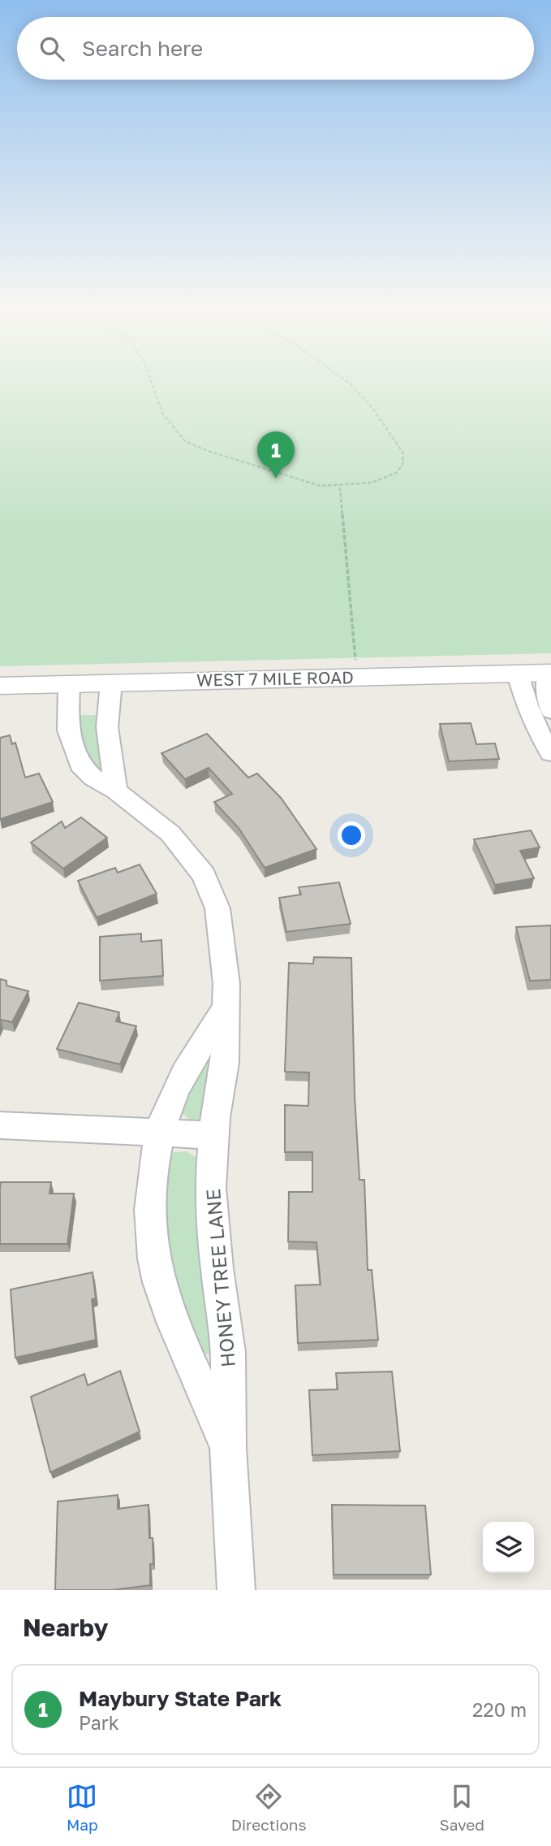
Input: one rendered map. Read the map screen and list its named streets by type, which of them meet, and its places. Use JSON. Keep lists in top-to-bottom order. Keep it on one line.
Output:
{"streets":{"street":["WEST 7 MILE ROAD","HONEY TREE LANE"]},"crossings":[["WEST 7 MILE ROAD","HONEY TREE LANE"]],"page":{"search":"Search here","pins":"1","heading":"Nearby","list":[{"mark":"1","name":"Maybury State Park","note":"Park","value":"220 m"}],"nav":["Map","Directions","Saved"]}}
